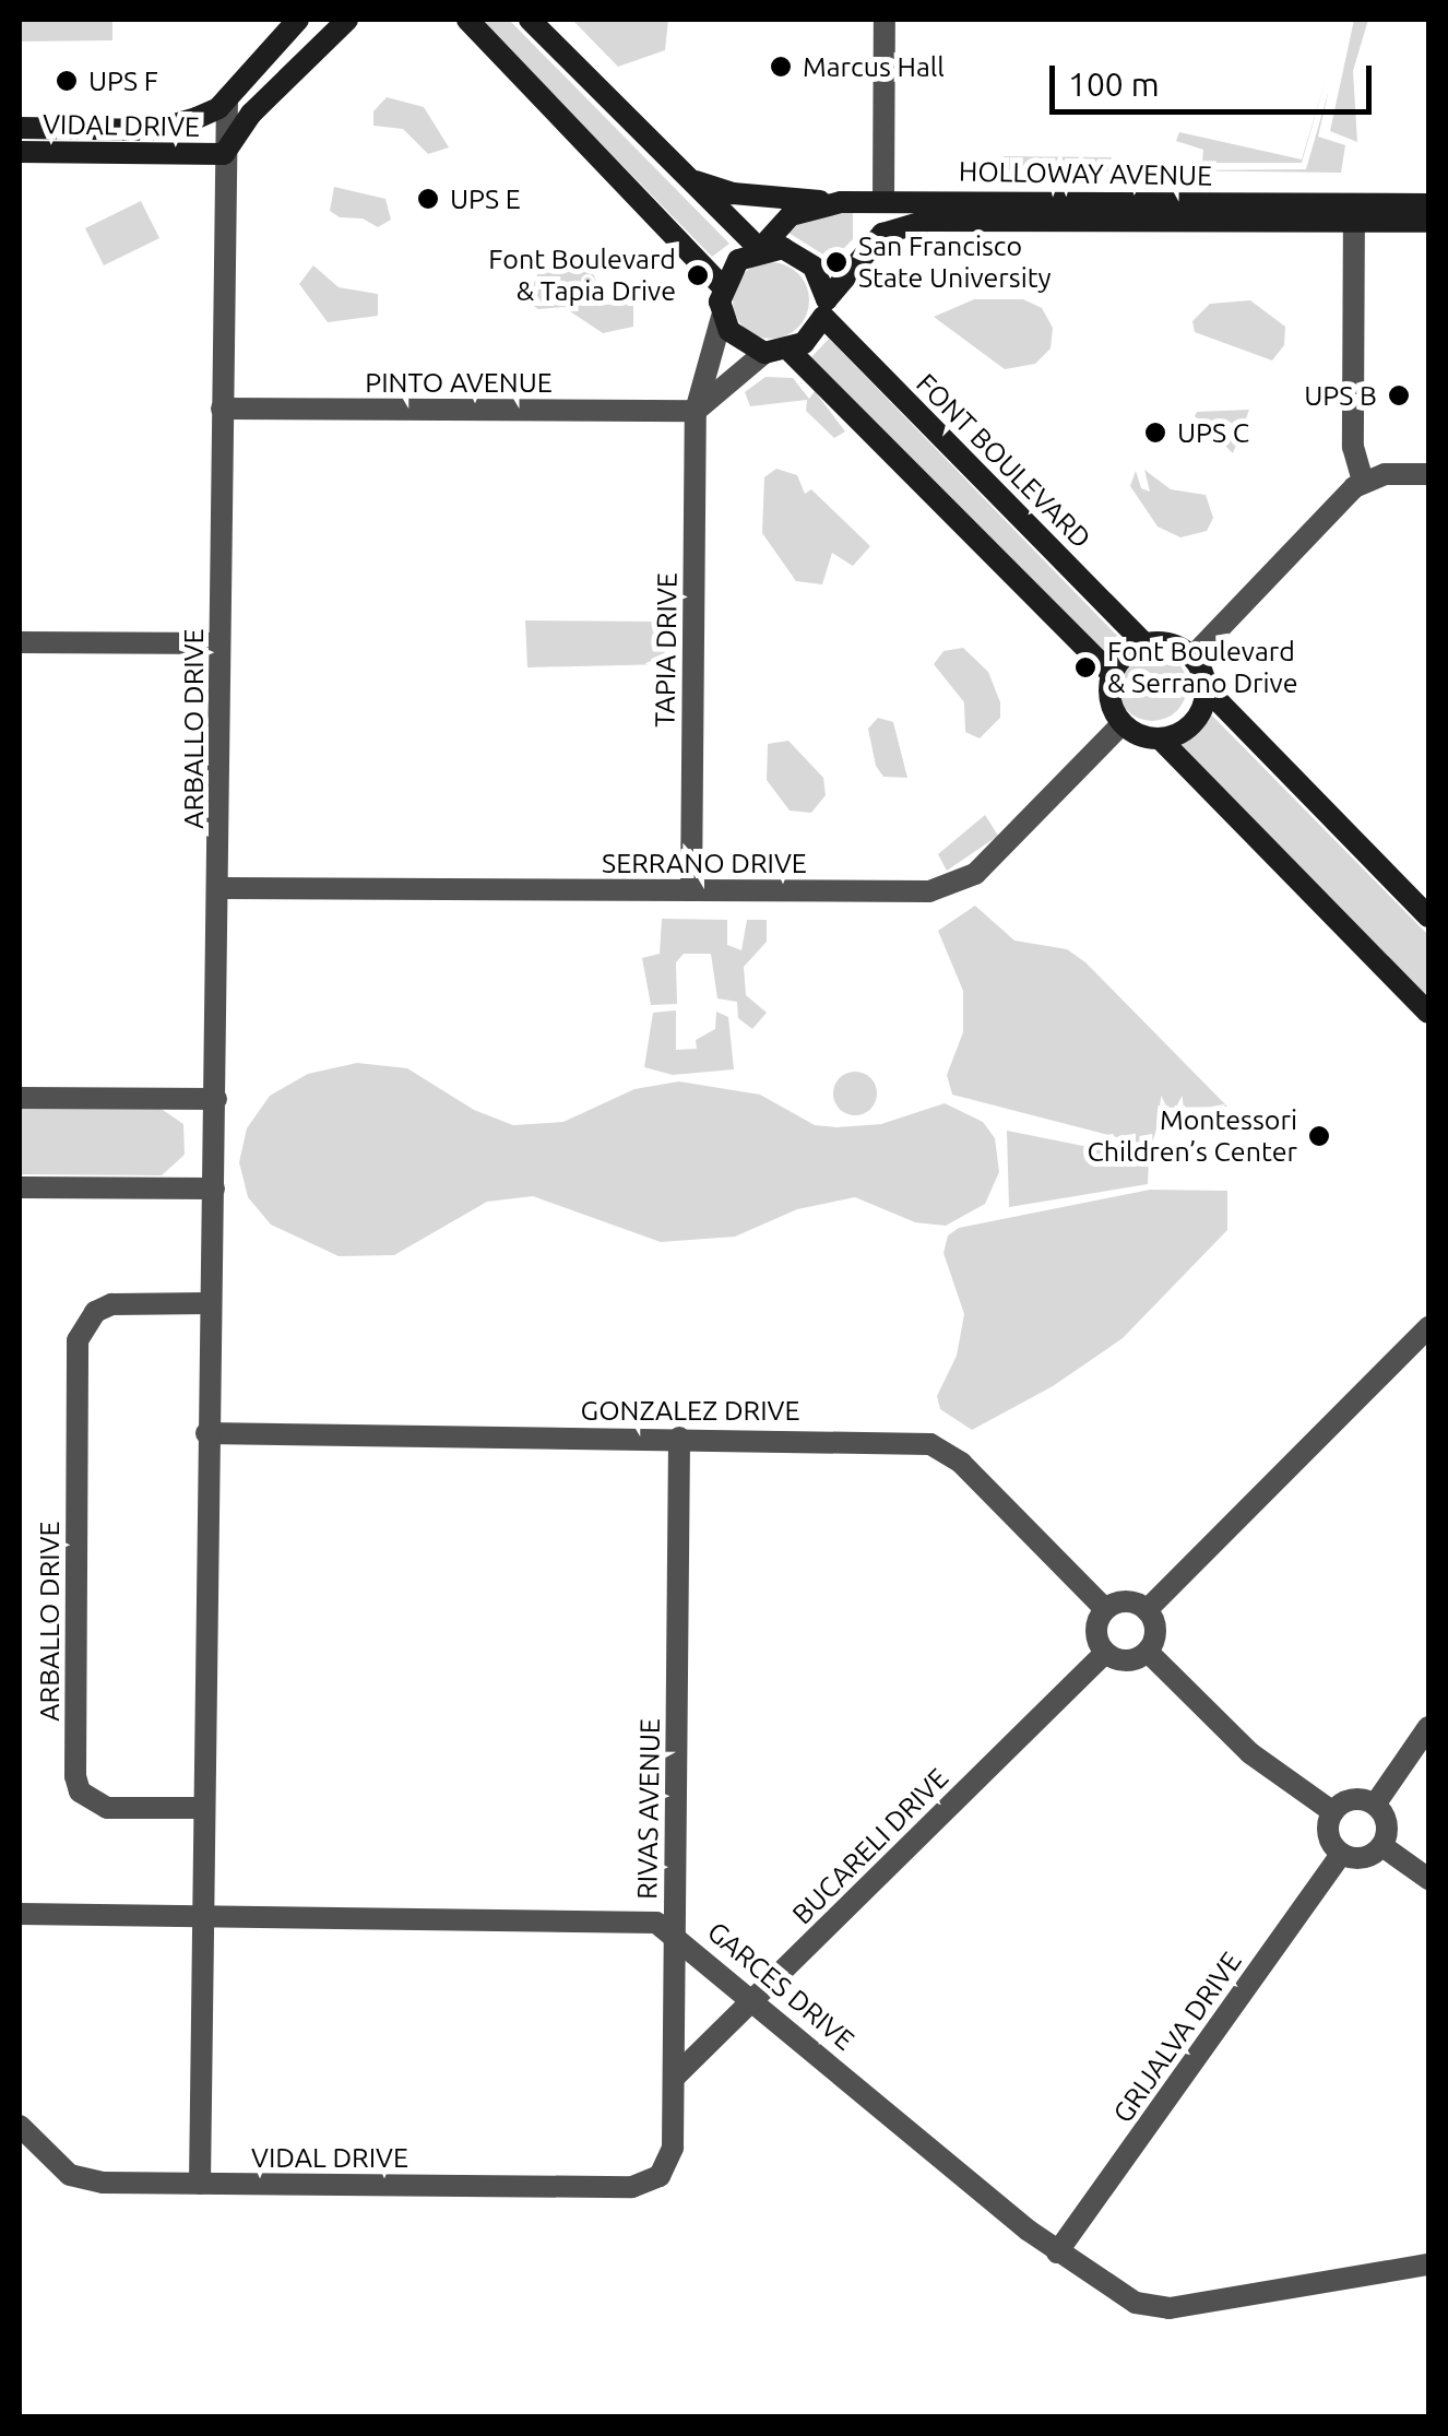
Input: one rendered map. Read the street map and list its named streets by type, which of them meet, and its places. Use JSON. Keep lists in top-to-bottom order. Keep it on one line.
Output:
{"streets":{"street":["VIDAL DRIVE","HOLLOWAY AVENUE","PINTO AVENUE","FONT BOULEVARD","TAPIA DRIVE","ARBALLO DRIVE","SERRANO DRIVE","GONZALEZ DRIVE","RIVAS AVENUE","BUCARELI DRIVE","GARCES DRIVE","GRIJALVA DRIVE"]},"crossings":[["VIDAL DRIVE","ARBALLO DRIVE"],["VIDAL DRIVE","RIVAS AVENUE"],["HOLLOWAY AVENUE","FONT BOULEVARD"],["HOLLOWAY AVENUE","TAPIA DRIVE"],["PINTO AVENUE","TAPIA DRIVE"],["PINTO AVENUE","ARBALLO DRIVE"],["FONT BOULEVARD","TAPIA DRIVE"],["FONT BOULEVARD","SERRANO DRIVE"],["TAPIA DRIVE","SERRANO DRIVE"],["ARBALLO DRIVE","SERRANO DRIVE"],["ARBALLO DRIVE","GONZALEZ DRIVE"],["ARBALLO DRIVE","GARCES DRIVE"],["GONZALEZ DRIVE","RIVAS AVENUE"],["GONZALEZ DRIVE","BUCARELI DRIVE"],["RIVAS AVENUE","BUCARELI DRIVE"],["RIVAS AVENUE","GARCES DRIVE"],["BUCARELI DRIVE","GARCES DRIVE"],["GARCES DRIVE","GRIJALVA DRIVE"]],"places":["Marcus Hall","UPS F","UPS E","San Francisco State University","Font Boulevard & Tapia Drive","UPS B","UPS C","Font Boulevard & Serrano Drive","Montessori Children’s Center"],"scale_bar":"100 m"}
